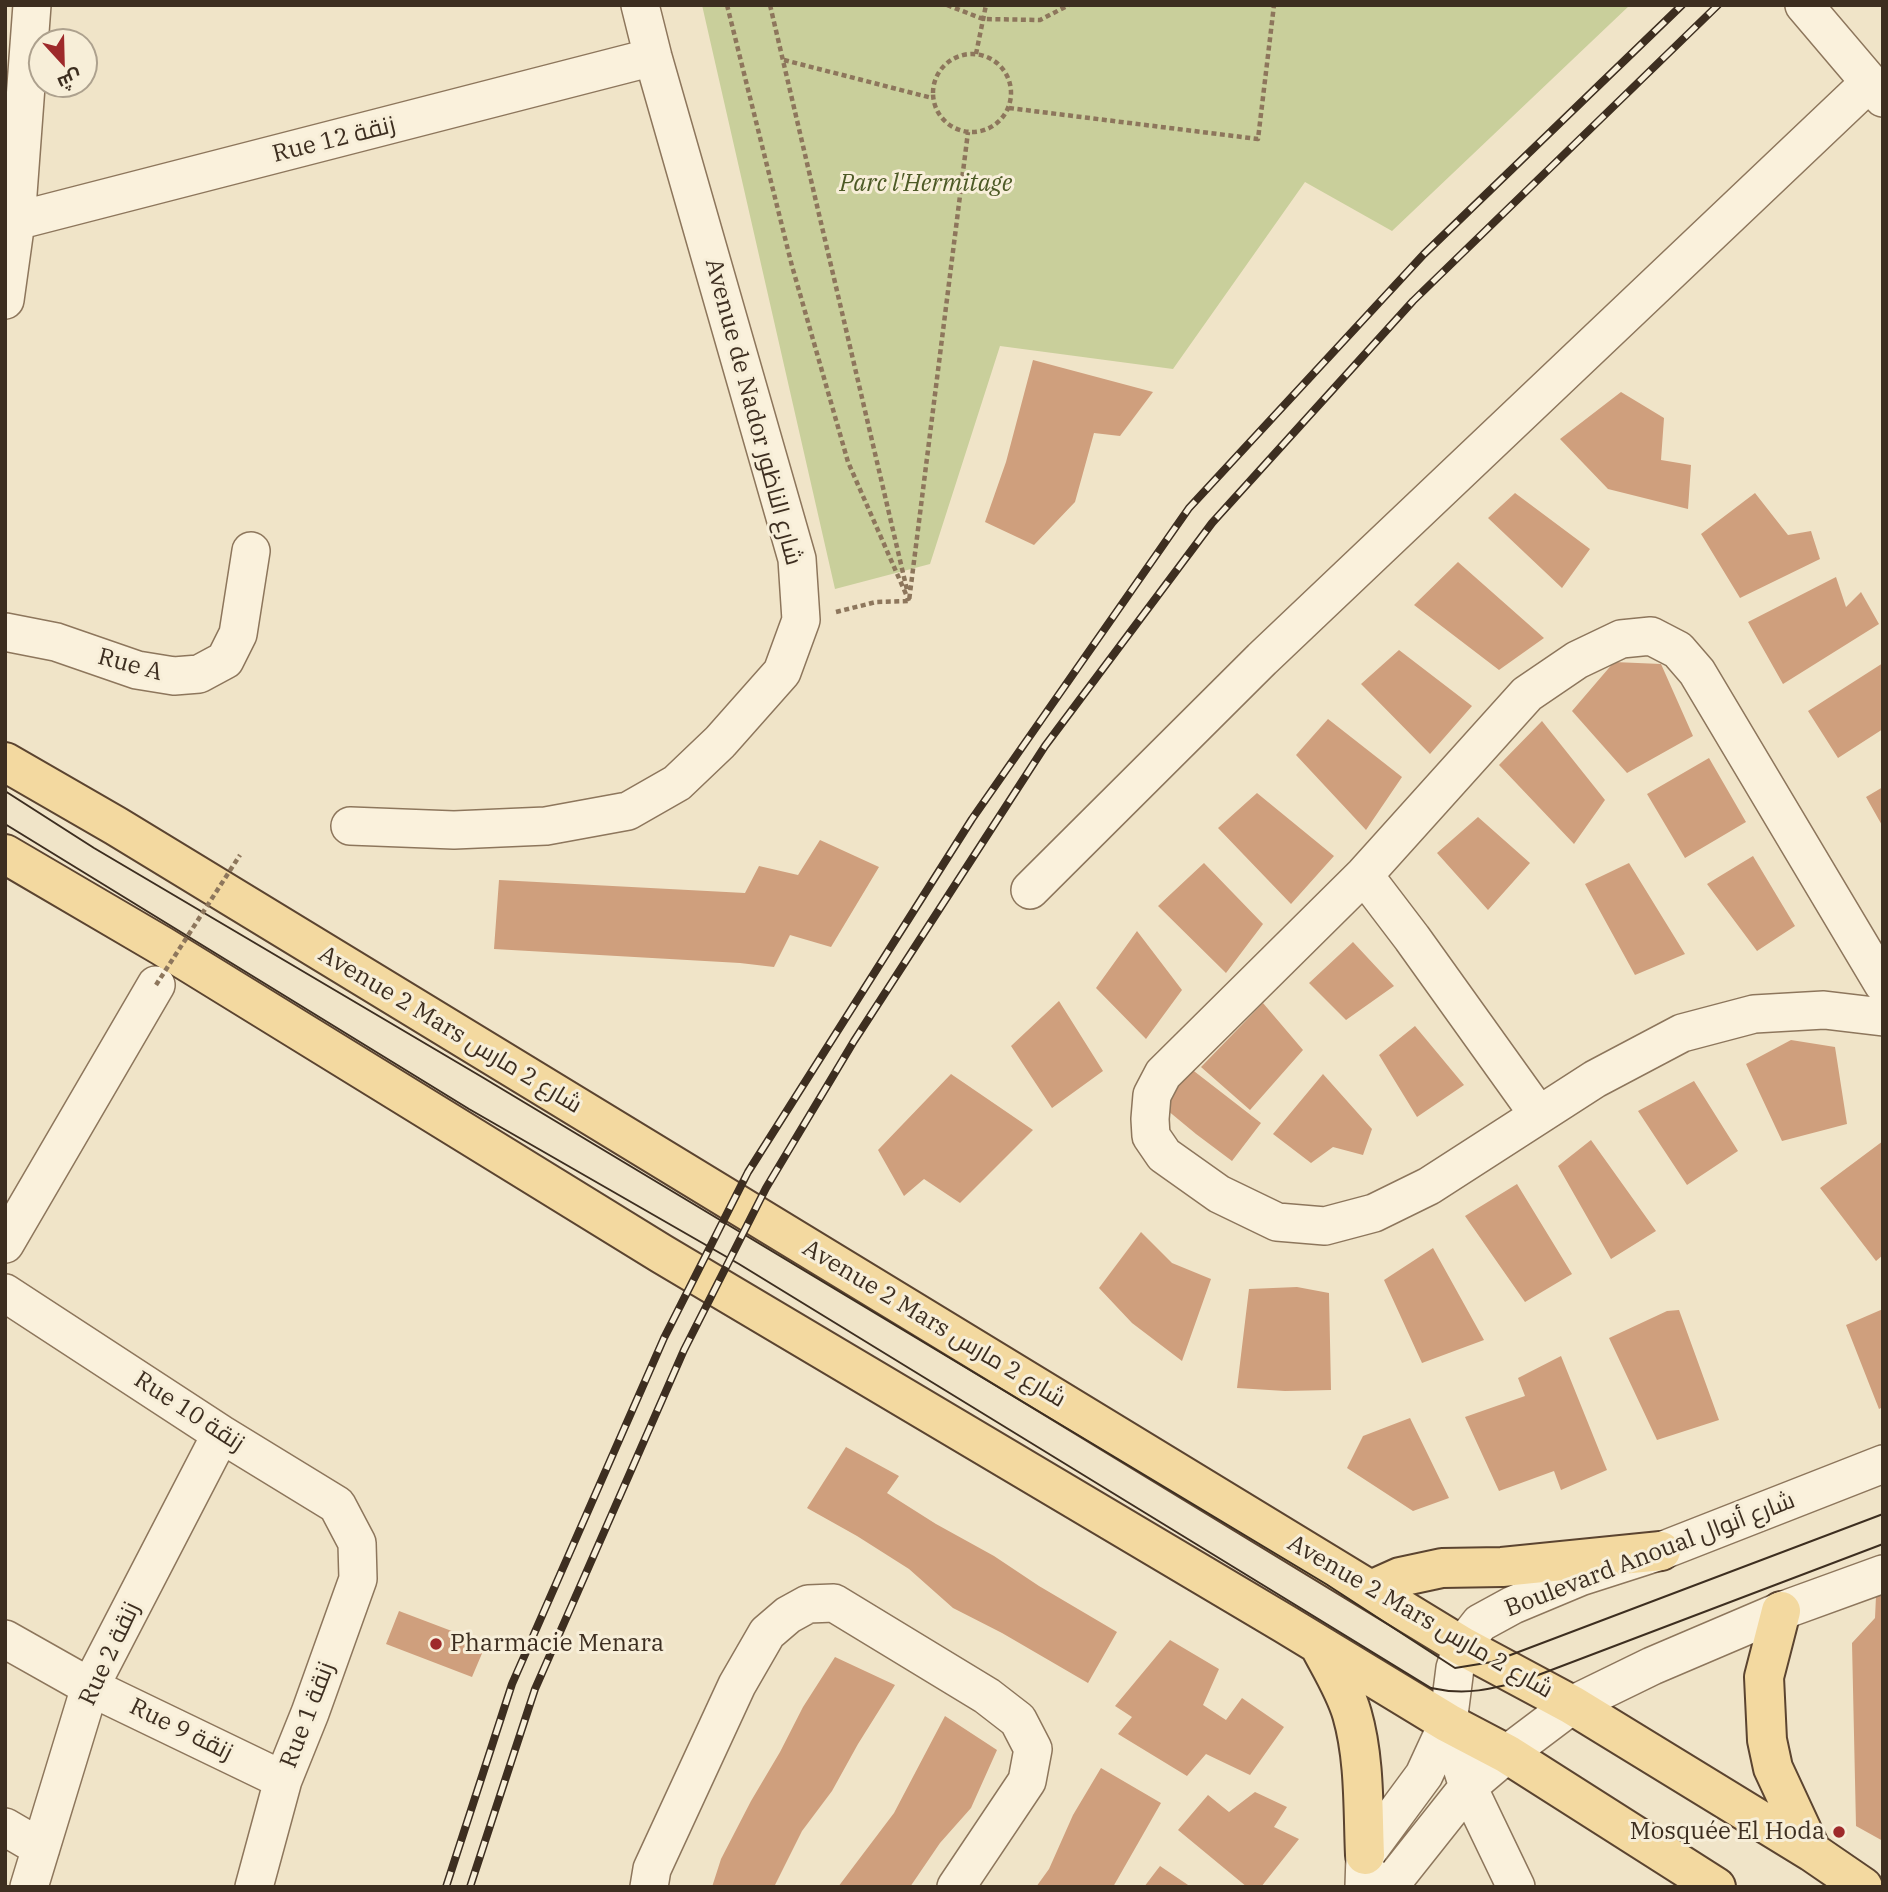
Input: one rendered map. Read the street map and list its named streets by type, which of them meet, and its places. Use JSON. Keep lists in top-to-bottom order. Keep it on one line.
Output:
{"streets":{"main road":["Avenue 2 Mars شارع 2 مارس"],"street":["Rue 12 زنقة","Avenue de Nador شارع الناظور","Rue A","Rue 10 زنقة","Boulevard Anoual شارع أنوال","Rue 2 زنقة","Rue 1 زنقة","Rue 9 زنقة"]},"crossings":[["Rue 12 زنقة","Avenue de Nador شارع الناظور"],["Avenue 2 Mars شارع 2 مارس","Boulevard Anoual شارع أنوال"],["Rue 10 زنقة","Rue 2 زنقة"],["Rue 10 زنقة","Rue 1 زنقة"],["Rue 2 زنقة","Rue 9 زنقة"],["Rue 1 زنقة","Rue 9 زنقة"]],"parks":["Parc l'Hermitage"],"places":["Pharmacie Menara","Mosquée El Hoda"],"north":"bottom"}
